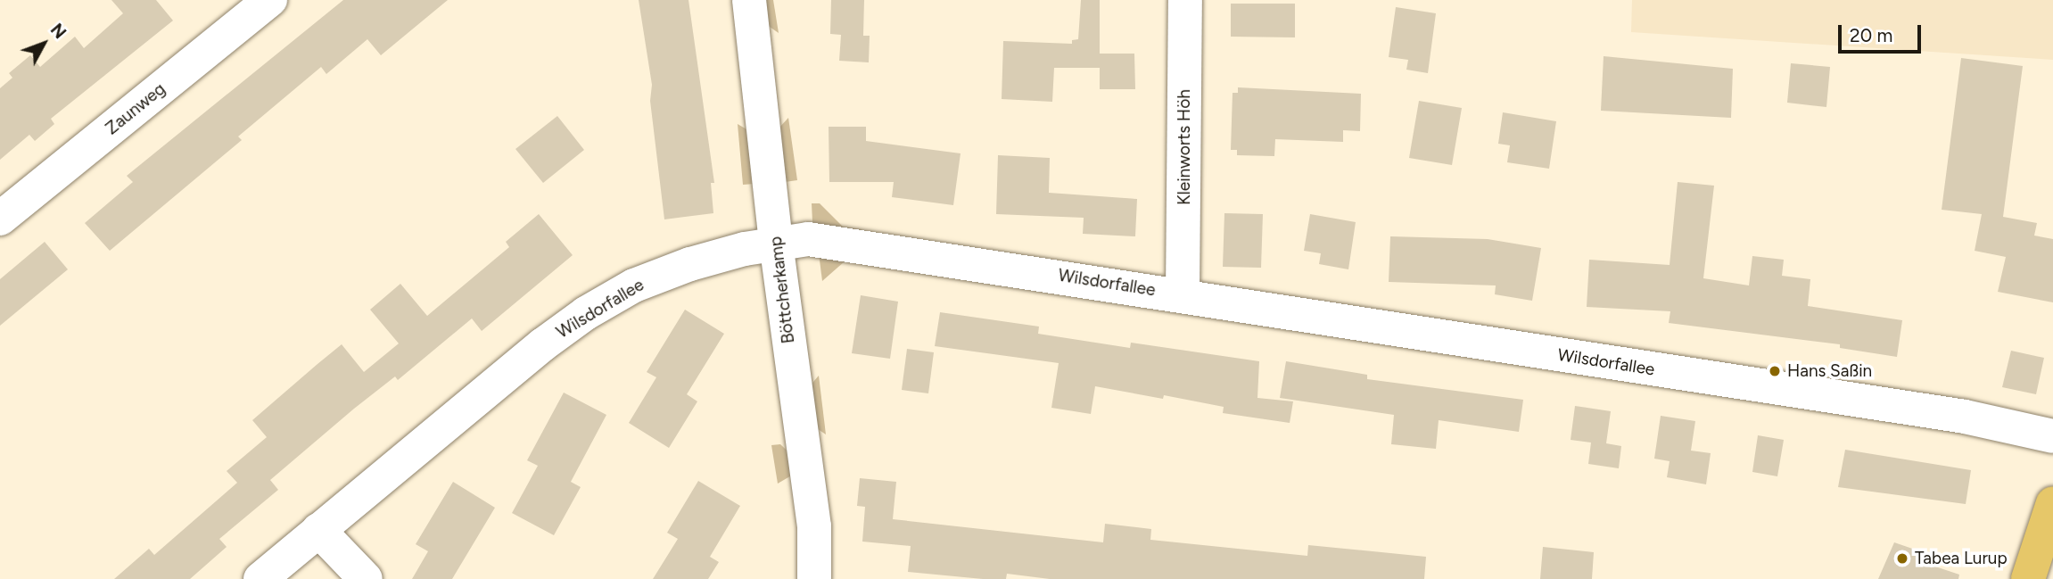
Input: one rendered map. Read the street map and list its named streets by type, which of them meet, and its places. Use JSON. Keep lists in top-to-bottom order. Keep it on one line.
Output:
{"streets":{"street":["Zaunweg","Kleinworts Höh","Wilsdorfallee","Böttcherkamp"]},"crossings":[["Kleinworts Höh","Wilsdorfallee"],["Wilsdorfallee","Böttcherkamp"]],"places":["Hans Saßin","Tabea Lurup"],"scale_bar":"20 m","north":"top right"}
